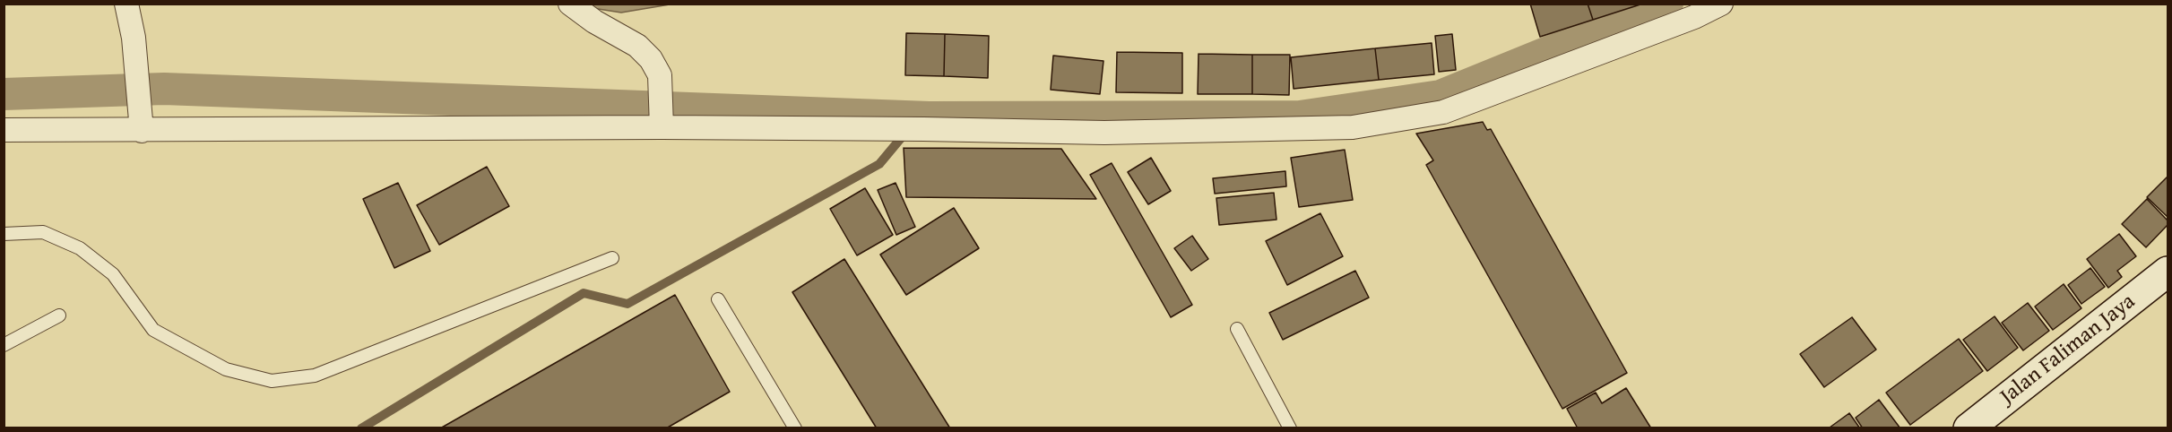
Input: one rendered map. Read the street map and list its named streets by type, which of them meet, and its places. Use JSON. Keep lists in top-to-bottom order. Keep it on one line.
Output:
{"streets":{"street":["Jalan Faliman Jaya"]}}
